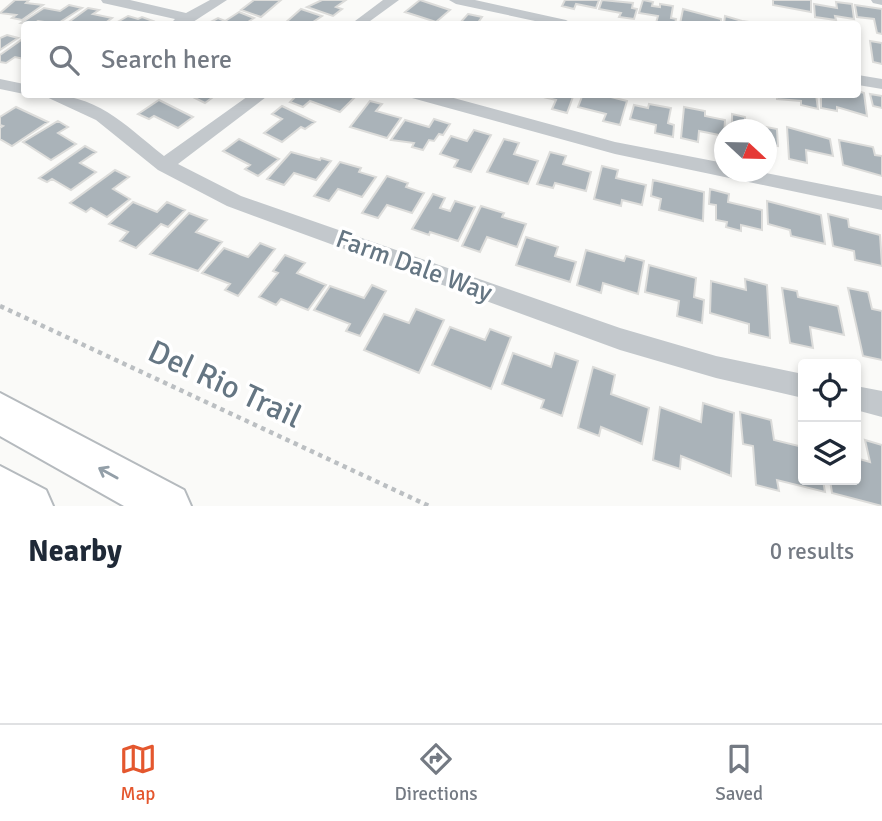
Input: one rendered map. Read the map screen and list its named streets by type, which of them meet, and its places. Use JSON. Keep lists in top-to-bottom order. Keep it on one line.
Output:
{"streets":{"street":["Farm Dale Way"],"path":["Del Rio Trail"]},"north":"right","page":{"search":"Search here","heading":["Nearby","0 results"],"nav":["Map","Directions","Saved"]}}
